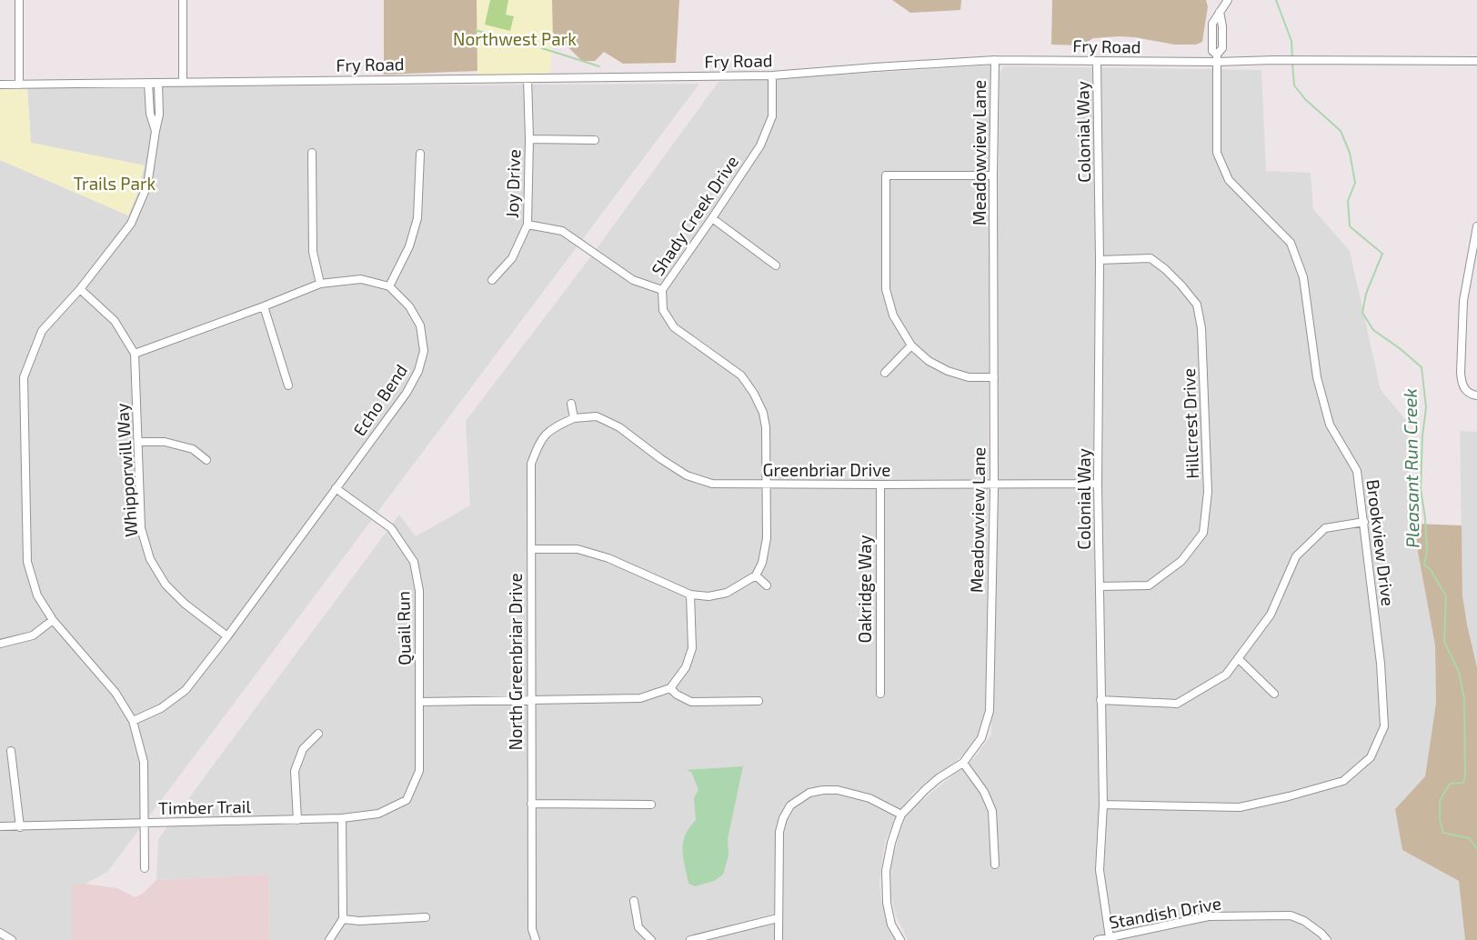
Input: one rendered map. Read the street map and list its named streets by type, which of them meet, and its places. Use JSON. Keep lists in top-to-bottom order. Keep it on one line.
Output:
{"streets":{"street":["Fry Road","Colonial Way","Meadowview Lane","Joy Drive","Shady Creek Drive","Echo Bend","Hillcrest Drive","Whipporwill Way","Greenbriar Drive","Brookview Drive","Oakridge Way","Quail Run","North Greenbriar Drive","Timber Trail","Standish Drive"]},"crossings":[["Fry Road","Colonial Way"],["Fry Road","Meadowview Lane"],["Fry Road","Joy Drive"],["Fry Road","Shady Creek Drive"],["Fry Road","Brookview Drive"],["Colonial Way","Hillcrest Drive"],["Colonial Way","Greenbriar Drive"],["Colonial Way","Brookview Drive"],["Colonial Way","Standish Drive"],["Meadowview Lane","Greenbriar Drive"],["Shady Creek Drive","Greenbriar Drive"],["Echo Bend","Whipporwill Way"],["Echo Bend","Quail Run"],["Greenbriar Drive","Oakridge Way"],["Greenbriar Drive","North Greenbriar Drive"],["Quail Run","Timber Trail"]],"water":["Pleasant Run Creek"],"parks":["Northwest Park","Trails Park"]}
